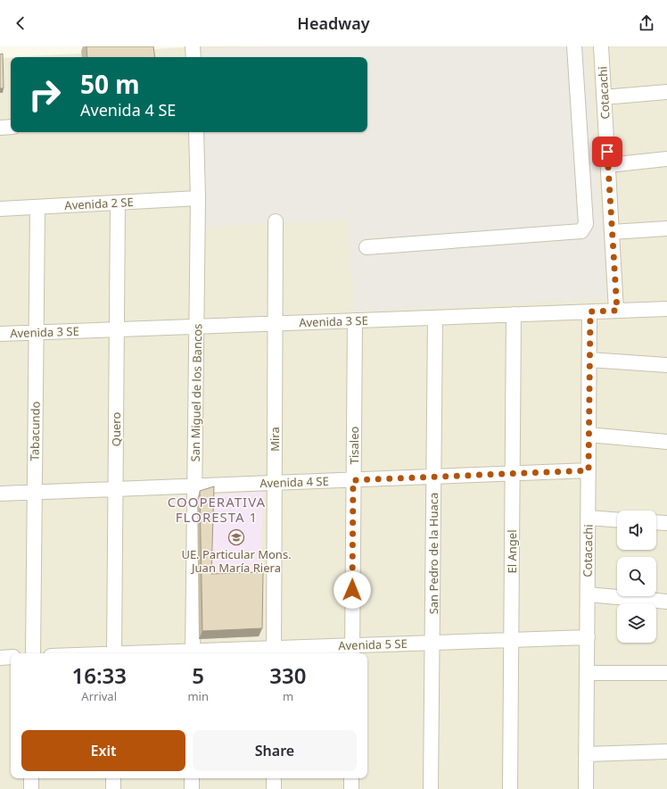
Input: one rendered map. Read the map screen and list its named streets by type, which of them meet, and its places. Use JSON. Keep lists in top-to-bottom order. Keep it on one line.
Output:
{"streets":{"street":["Cotacachi","Avenida 2 SE","Avenida 3 SE","San Miguel de los Bancos","Quero","Tabacundo","Mira","Tisaleo","Avenida 4 SE","El Angel","San Pedro de la Huaca","Avenida 5 SE"]},"crossings":[["Cotacachi","Avenida 3 SE"],["Cotacachi","Avenida 4 SE"],["Cotacachi","Avenida 5 SE"],["Avenida 2 SE","San Miguel de los Bancos"],["Avenida 2 SE","Quero"],["Avenida 2 SE","Tabacundo"],["Avenida 3 SE","San Miguel de los Bancos"],["Avenida 3 SE","Quero"],["Avenida 3 SE","Tabacundo"],["Avenida 3 SE","Mira"],["Avenida 3 SE","Tisaleo"],["Avenida 3 SE","El Angel"],["Avenida 3 SE","San Pedro de la Huaca"],["San Miguel de los Bancos","Avenida 4 SE"],["San Miguel de los Bancos","Avenida 5 SE"],["Quero","Avenida 4 SE"],["Tabacundo","Avenida 4 SE"],["Mira","Avenida 4 SE"],["Mira","Avenida 5 SE"],["Tisaleo","Avenida 4 SE"],["Tisaleo","Avenida 5 SE"],["Avenida 4 SE","El Angel"],["Avenida 4 SE","San Pedro de la Huaca"],["El Angel","Avenida 5 SE"],["San Pedro de la Huaca","Avenida 5 SE"]],"districts":["COOPERATIVA FLORESTA 1"],"places":{"school or university":["UE. Particular Mons. Juan María Riera"]},"page":{"header":"Headway","turn":["50 m","Avenida 4 SE"],"eta":["16:33","Arrival","5","min","330","m"],"buttons":["Exit","Share"]}}
